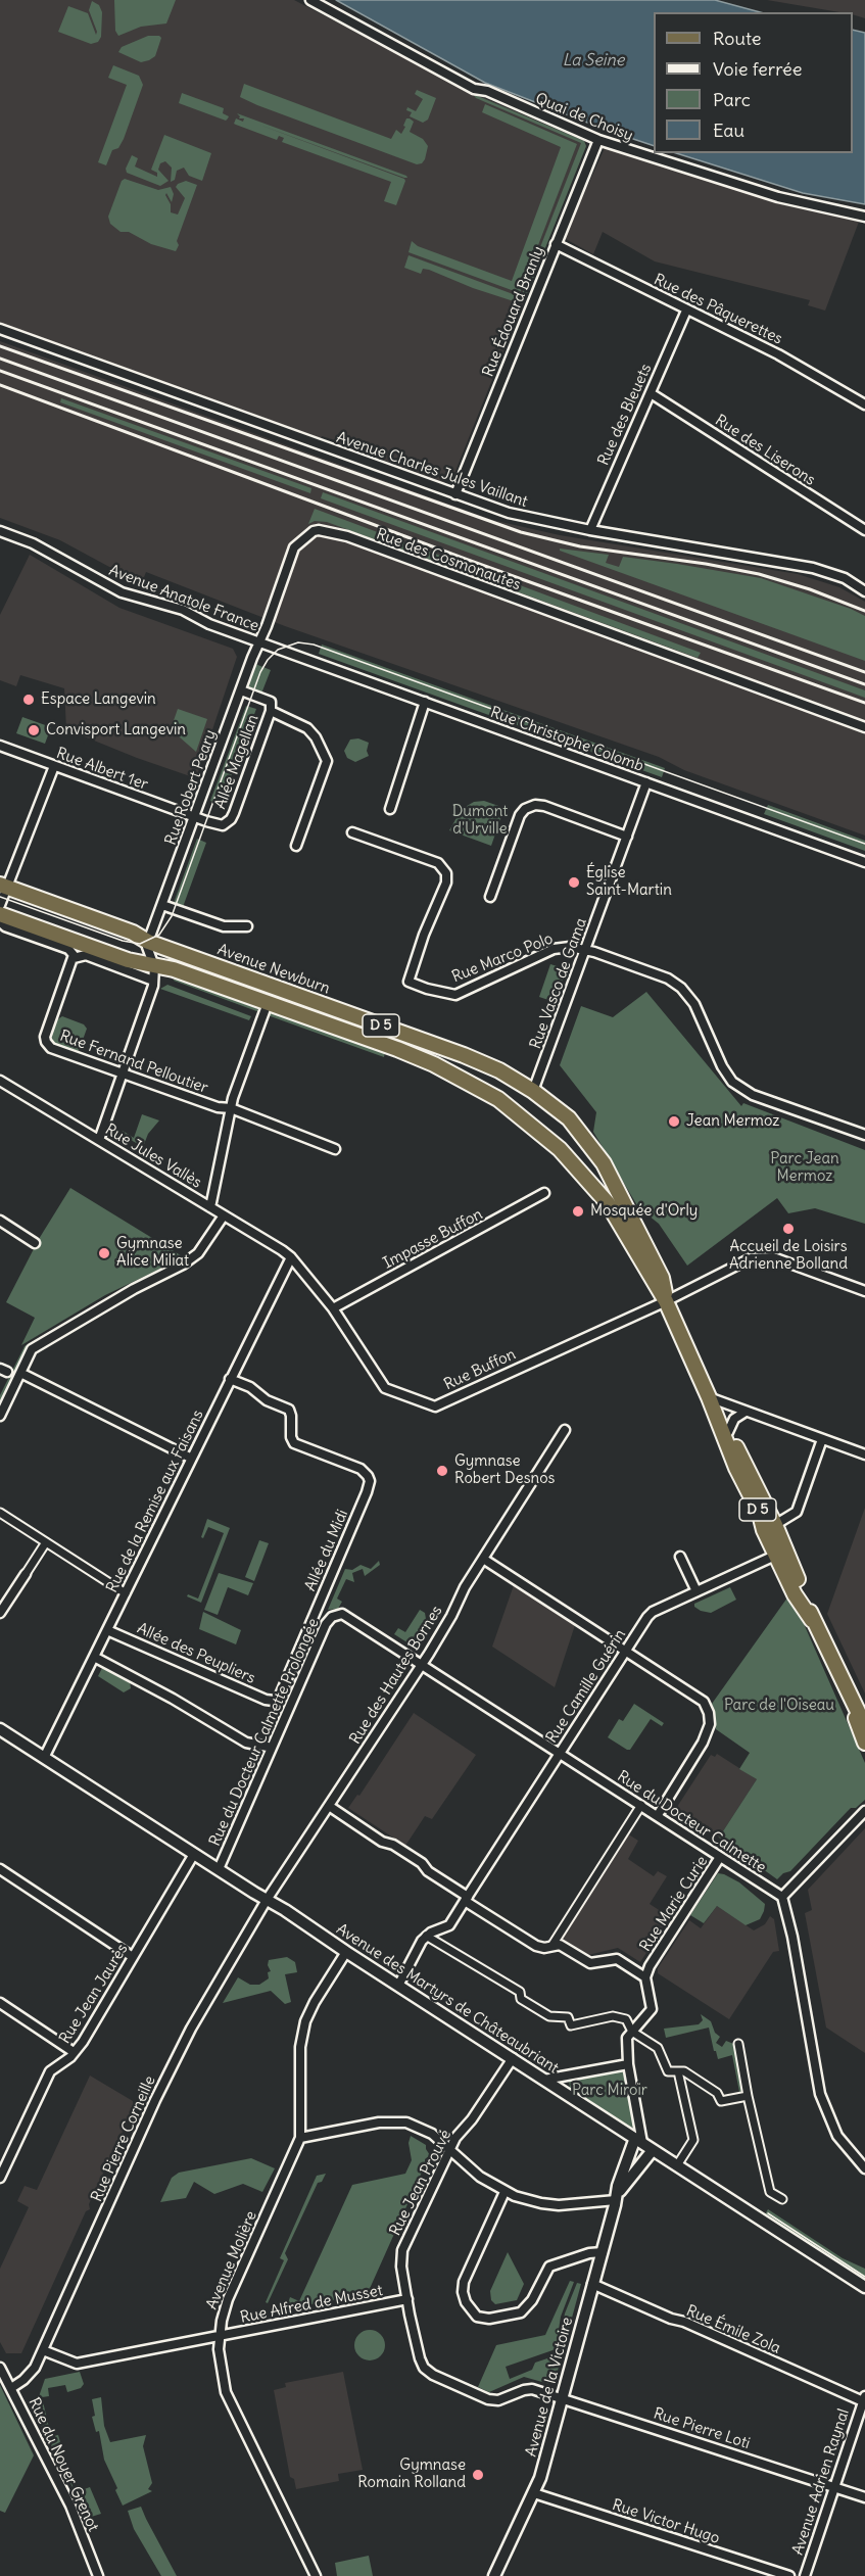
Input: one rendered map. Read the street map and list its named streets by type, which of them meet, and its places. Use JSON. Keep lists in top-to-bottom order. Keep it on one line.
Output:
{"streets":{"main road":["Avenue Newburn","D 5"],"street":["Quai de Choisy","Rue des Pâquerettes","Rue Édouard Branly","Rue des Bleuets","Rue des Liserons","Avenue Charles Jules Vaillant","Rue des Cosmonautes","Avenue Anatole France","Rue Christophe Colomb","Allée Magellan","Rue Albert 1er","Rue Robert Peary","Rue Marco Polo","Rue Vasco de Gama","Rue Fernand Pelloutier","Rue Jules Vallès","Impasse Buffon","Rue Buffon","Rue de la Remise aux Faisans","Allée du Midi","Allée des Peupliers","Rue des Hautes Bornes","Rue Camille Guérin","Rue du Docteur Calmette Prolongée","Rue du Docteur Calmette","Rue Marie Curie","Rue Jean Jaurès","Avenue des Martyrs de Châteaubriant","Rue Pierre Corneille","Rue Jean Prouvé","Avenue Molière","Rue Alfred de Musset","Rue Émile Zola","Avenue de la Victoire","Rue Pierre Loti","Rue du Noyer Grenot","Avenue Adrien Raynal","Rue Victor Hugo"]},"crossings":[["Quai de Choisy","Rue Édouard Branly"],["Rue des Pâquerettes","Rue Édouard Branly"],["Rue des Pâquerettes","Rue des Bleuets"],["Rue Édouard Branly","Avenue Charles Jules Vaillant"],["Rue des Bleuets","Rue des Liserons"],["Rue des Bleuets","Avenue Charles Jules Vaillant"],["Rue des Cosmonautes","Avenue Anatole France"],["Rue des Cosmonautes","Rue Christophe Colomb"],["Rue des Cosmonautes","Rue Robert Peary"],["Avenue Anatole France","Rue Christophe Colomb"],["Avenue Anatole France","Rue Robert Peary"],["Rue Christophe Colomb","Rue Robert Peary"],["Rue Christophe Colomb","Rue Vasco de Gama"],["Allée Magellan","Rue Albert 1er"],["Allée Magellan","Rue Robert Peary"],["Rue Albert 1er","Rue Robert Peary"],["Rue Robert Peary","Avenue Newburn"],["Rue Marco Polo","Rue Vasco de Gama"],["Avenue Newburn","Rue Vasco de Gama"],["Avenue Newburn","D 5"],["Rue Vasco de Gama","D 5"],["D 5","Rue Buffon"],["D 5","Rue Camille Guérin"],["Rue Jules Vallès","Rue Buffon"],["Rue Jules Vallès","Rue de la Remise aux Faisans"],["Impasse Buffon","Rue Buffon"],["Rue Buffon","Rue de la Remise aux Faisans"],["Rue de la Remise aux Faisans","Allée du Midi"],["Rue de la Remise aux Faisans","Allée des Peupliers"],["Rue de la Remise aux Faisans","Avenue des Martyrs de Châteaubriant"],["Allée du Midi","Allée des Peupliers"],["Rue des Hautes Bornes","Rue du Docteur Calmette"],["Rue des Hautes Bornes","Avenue des Martyrs de Châteaubriant"],["Rue des Hautes Bornes","Rue Pierre Corneille"],["Rue Camille Guérin","Rue du Docteur Calmette"],["Rue du Docteur Calmette Prolongée","Rue du Docteur Calmette"],["Rue du Docteur Calmette Prolongée","Avenue des Martyrs de Châteaubriant"],["Rue du Docteur Calmette","Rue Marie Curie"],["Rue Jean Jaurès","Avenue des Martyrs de Châteaubriant"],["Avenue des Martyrs de Châteaubriant","Rue Pierre Corneille"],["Avenue des Martyrs de Châteaubriant","Rue Jean Prouvé"],["Avenue des Martyrs de Châteaubriant","Avenue Molière"],["Avenue des Martyrs de Châteaubriant","Avenue de la Victoire"],["Rue Pierre Corneille","Rue Alfred de Musset"],["Rue Pierre Corneille","Rue du Noyer Grenot"],["Rue Jean Prouvé","Rue Alfred de Musset"],["Rue Jean Prouvé","Avenue de la Victoire"],["Rue Jean Prouvé","Rue Pierre Loti"],["Avenue Molière","Rue Alfred de Musset"],["Rue Émile Zola","Avenue de la Victoire"],["Rue Émile Zola","Avenue Adrien Raynal"],["Avenue de la Victoire","Rue Pierre Loti"],["Avenue de la Victoire","Rue Victor Hugo"],["Rue Pierre Loti","Avenue Adrien Raynal"]],"water":["La Seine"],"parks":["Dumont d'Urville","Parc Jean Mermoz","Parc de l'Oiseau","Parc Miroir"],"places":["Espace Langevin","Convisport Langevin","Église Saint-Martin","Jean Mermoz","Mosquée d'Orly","Accueil de Loisirs Adrienne Bolland","Gymnase Alice Miliat","Gymnase Robert Desnos","Gymnase Romain Rolland"],"legend":["Route","Voie ferrée","Parc","Eau"]}
